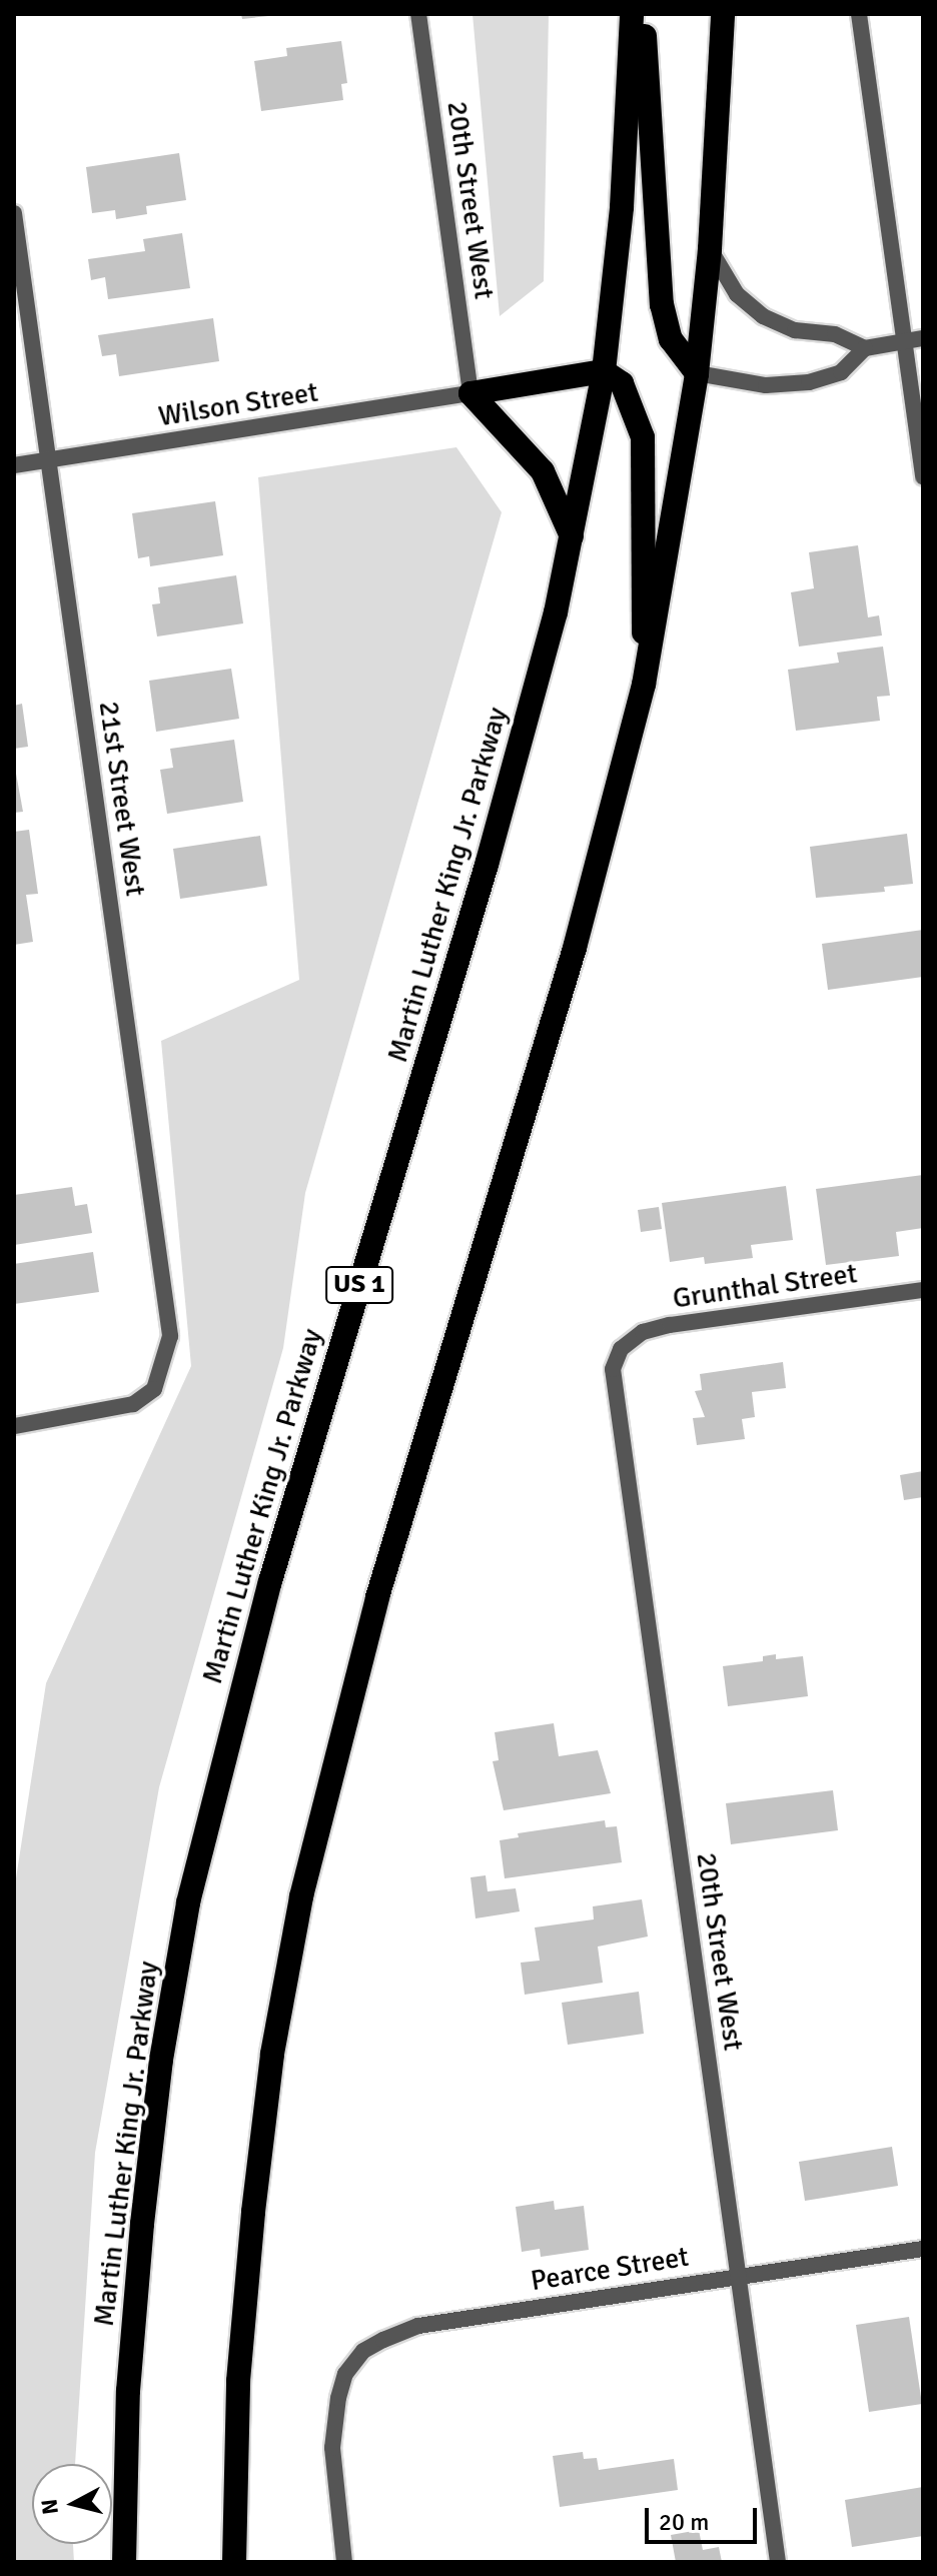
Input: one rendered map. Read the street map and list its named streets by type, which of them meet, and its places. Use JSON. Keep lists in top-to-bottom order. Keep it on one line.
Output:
{"streets":{"highway":["Martin Luther King Jr. Parkway","US 1"],"street":["20th Street West","Wilson Street","21st Street West","Grunthal Street","Pearce Street"]},"crossings":[["20th Street West","Wilson Street"],["20th Street West","Grunthal Street"],["20th Street West","Pearce Street"],["Wilson Street","21st Street West"]],"scale_bar":"20 m","north":"left"}
